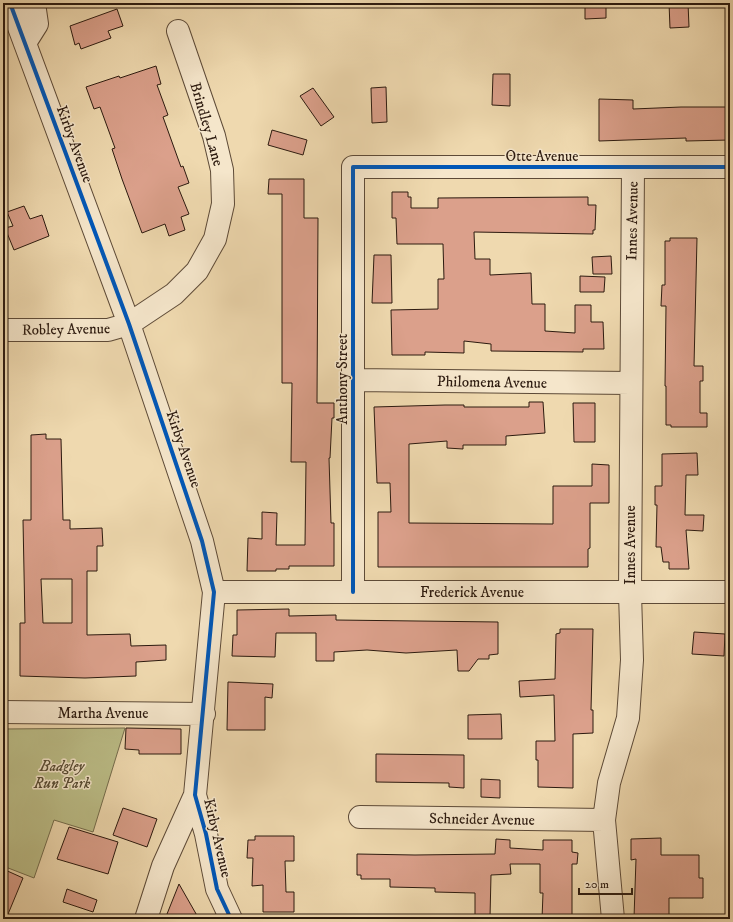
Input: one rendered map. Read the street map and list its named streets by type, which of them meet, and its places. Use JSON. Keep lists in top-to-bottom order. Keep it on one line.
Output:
{"streets":{"street":["Brindley Lane","Kirby Avenue","Otte Avenue","Innes Avenue","Robley Avenue","Anthony Street","Philomena Avenue","Frederick Avenue","Martha Avenue","Schneider Avenue"]},"crossings":[["Brindley Lane","Kirby Avenue"],["Brindley Lane","Robley Avenue"],["Kirby Avenue","Robley Avenue"],["Kirby Avenue","Frederick Avenue"],["Kirby Avenue","Martha Avenue"],["Otte Avenue","Innes Avenue"],["Otte Avenue","Anthony Street"],["Innes Avenue","Philomena Avenue"],["Innes Avenue","Frederick Avenue"],["Innes Avenue","Schneider Avenue"],["Anthony Street","Philomena Avenue"],["Anthony Street","Frederick Avenue"]],"parks":["Badgley Run Park"],"scale_bar":"20 m"}
